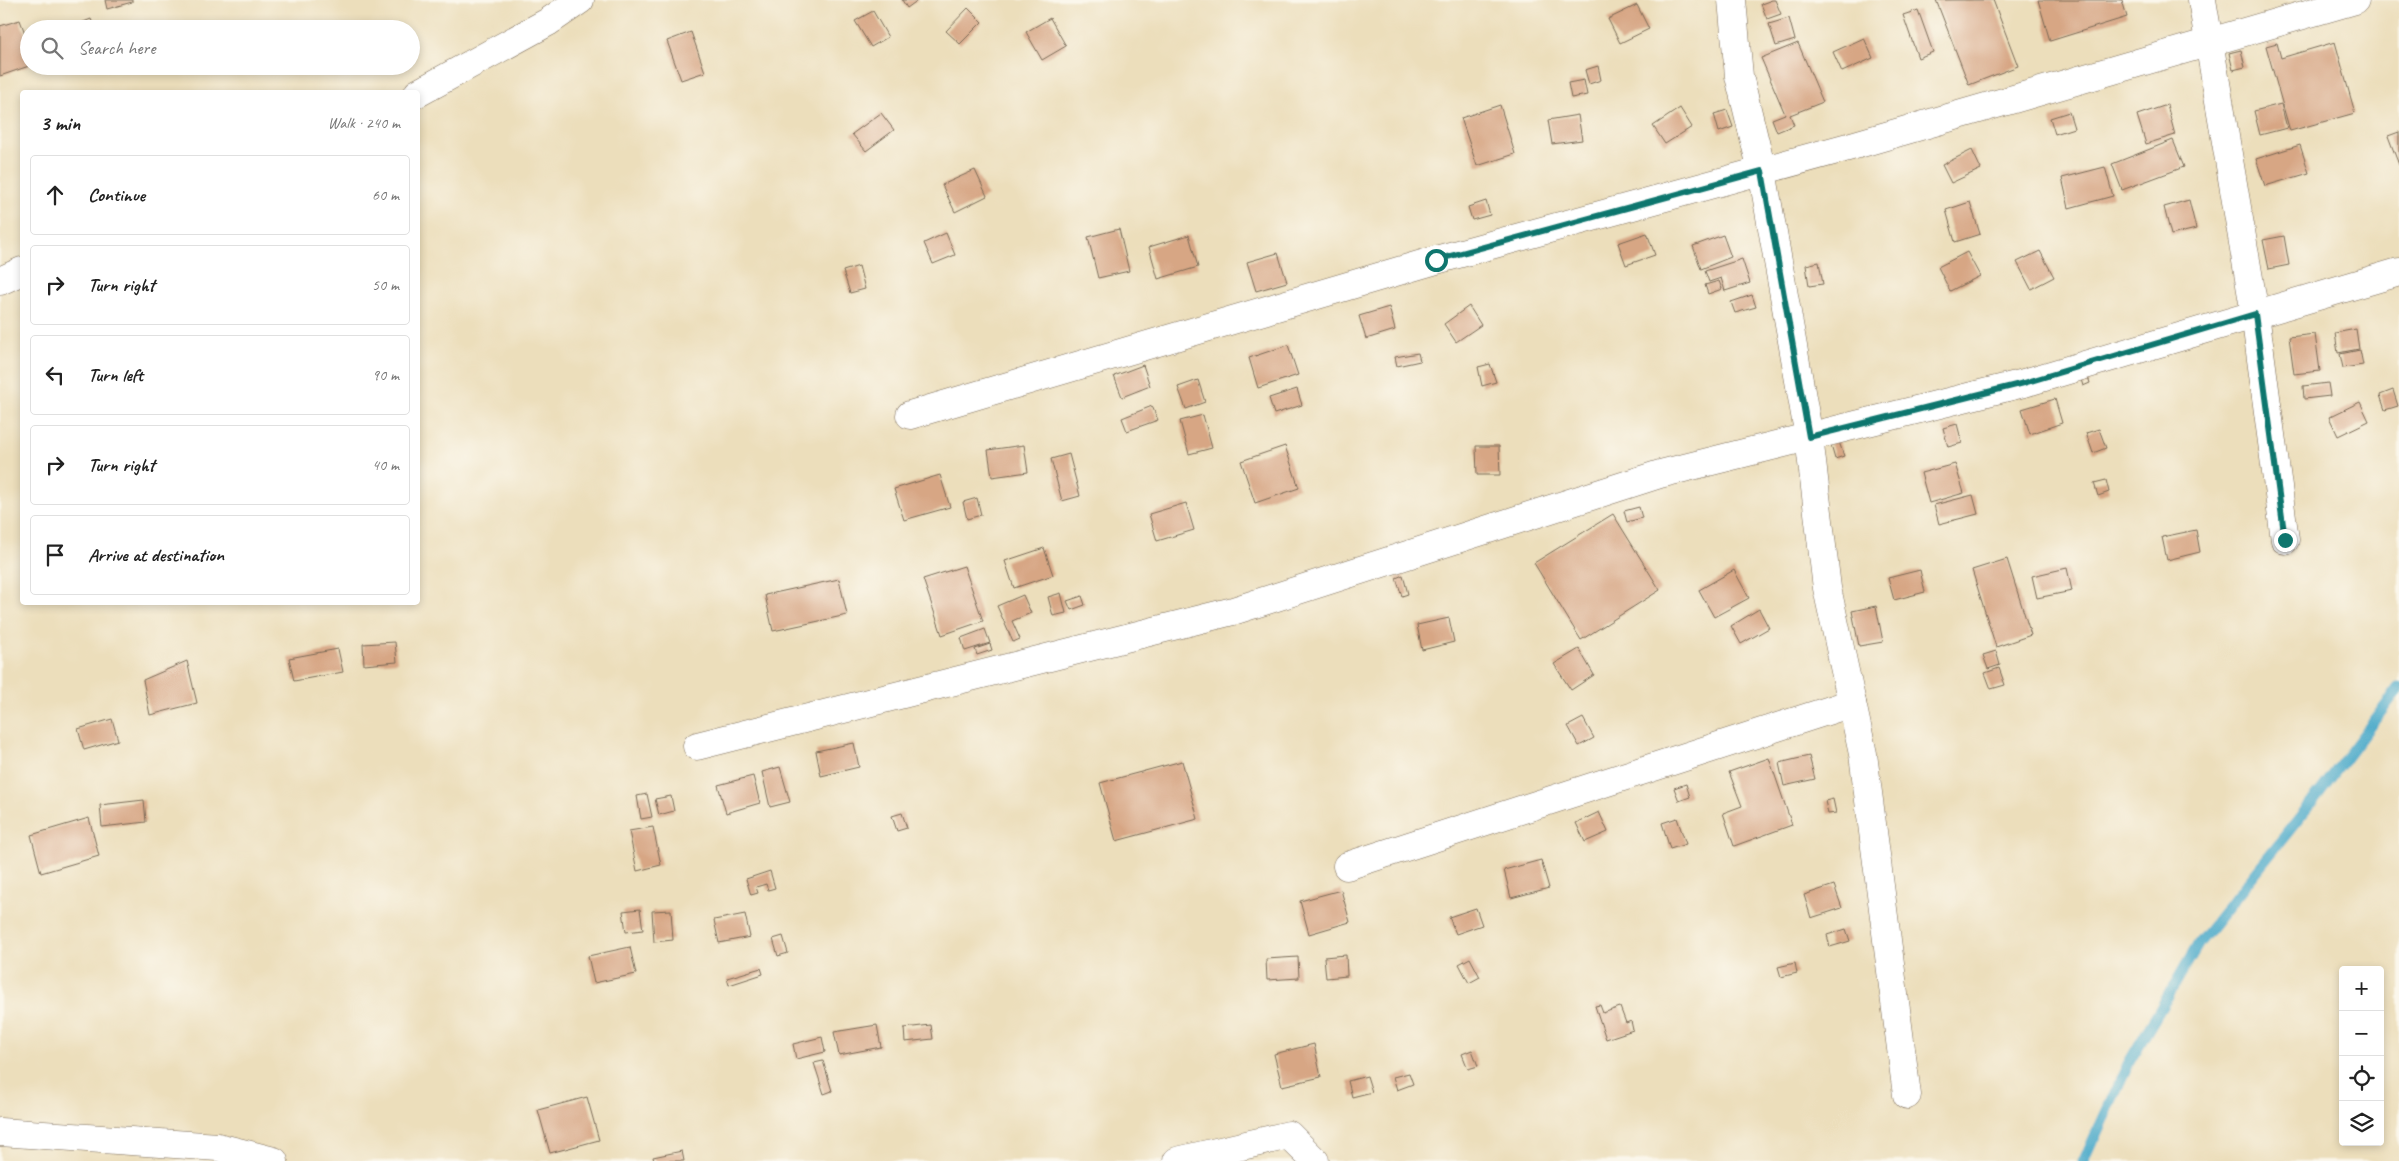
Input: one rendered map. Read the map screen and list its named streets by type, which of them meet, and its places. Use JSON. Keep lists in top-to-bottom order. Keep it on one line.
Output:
{"page":{"search":"Search here","heading":["3 min","Walk · 240 m"],"list":[["Continue","60 m"],["Turn right","50 m"],["Turn left","90 m"],["Turn right","40 m"],"Arrive at destination"],"map_buttons":["+","−"]}}
